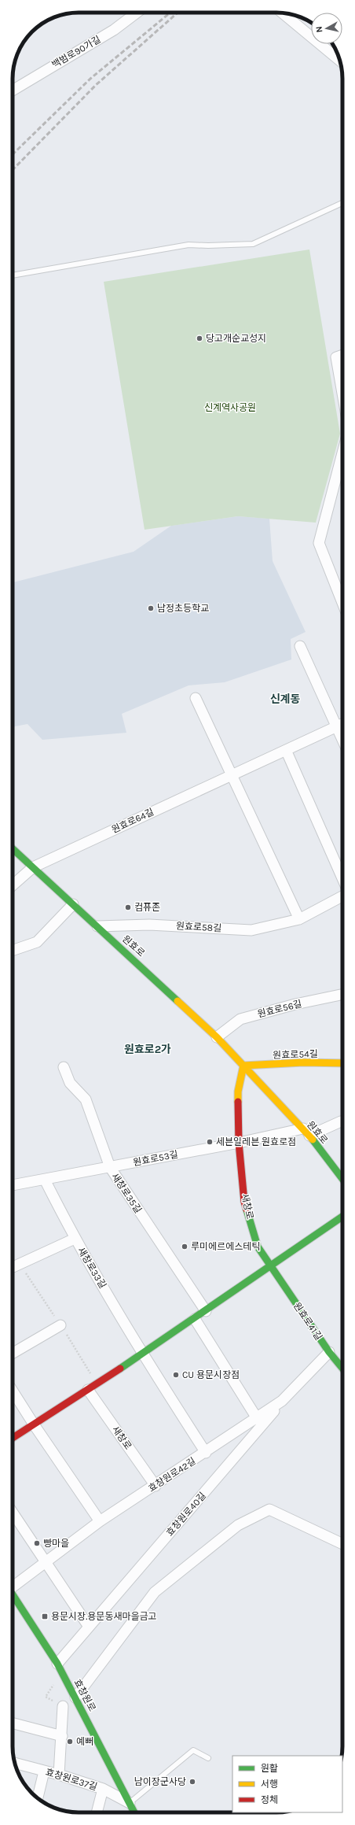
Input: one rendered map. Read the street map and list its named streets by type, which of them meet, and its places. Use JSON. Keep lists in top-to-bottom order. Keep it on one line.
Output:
{"streets":{"main road":["원효로","원효로54길","새창로","원효로41길","효창원로"],"street":["백범로90가길","원효로64길","원효로58길","원효로56길","원효로53길","새창로35길","새창로33길","효창원로42길","효창원로40길","효창원로37길"]},"crossings":[["원효로64길","원효로"],["원효로58길","원효로"],["원효로","원효로56길"],["원효로","원효로54길"],["원효로","원효로53길"],["원효로53길","새창로35길"],["원효로53길","새창로"],["원효로53길","새창로33길"],["새창로","원효로41길"],["새창로","효창원로42길"],["원효로41길","효창원로42길"],["효창원로42길","효창원로40길"],["효창원로40길","효창원로"],["효창원로","효창원로37길"]],"districts":["신계동","원효로2가"],"parks":["신계역사공원"],"places":{"other":["당고개순교성지","남정초등학교","컴퓨존","세븐일레븐 원효로점","루미에르에스테틱","CU 용문시장점","빵마을","예뻐","남이장군사당"],"transit":["용문시장.용문동새마을금고"]},"legend":["원활","서행","정체"],"north":"left"}
